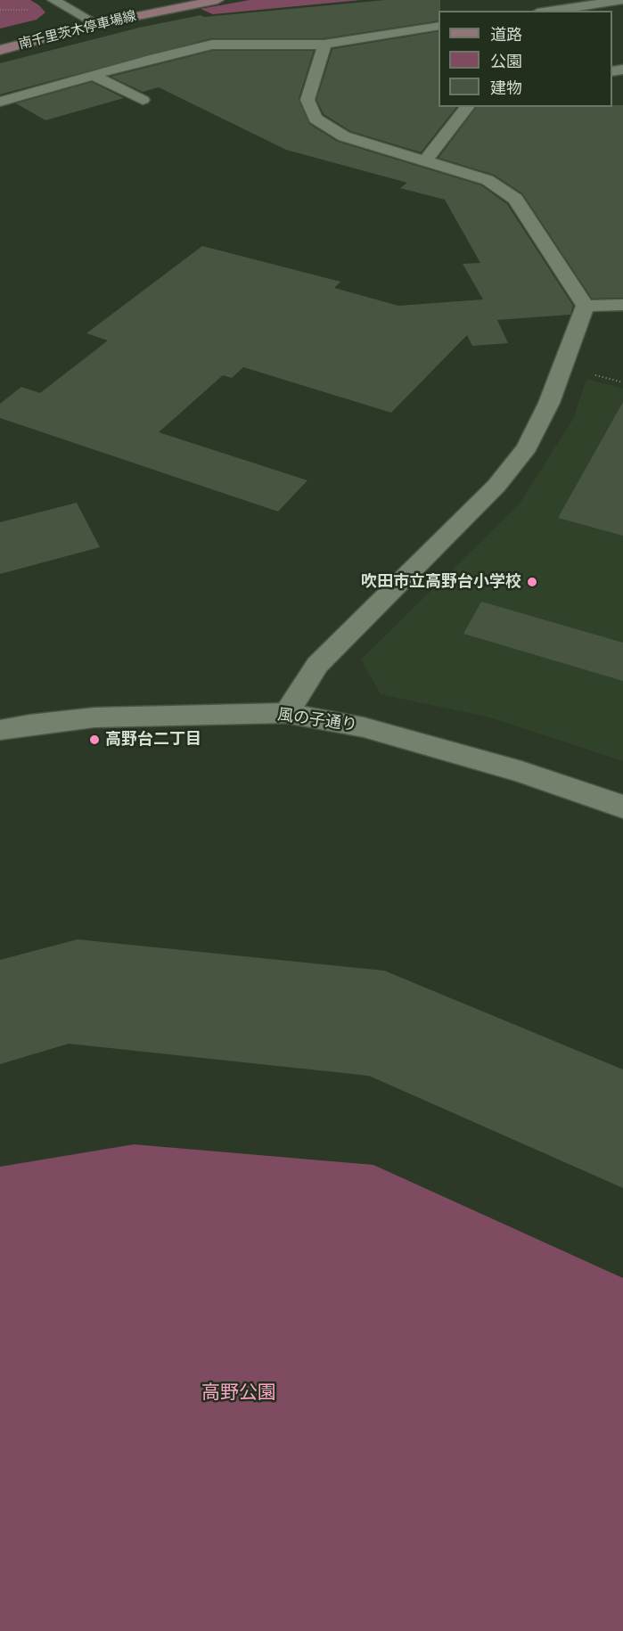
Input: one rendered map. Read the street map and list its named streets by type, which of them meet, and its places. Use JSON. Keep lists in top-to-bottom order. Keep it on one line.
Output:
{"streets":{"main road":["南千里茨木停車場線"],"street":["風の子通り"]},"parks":["高野公園"],"places":["吹田市立高野台小学校","高野台二丁目"],"legend":["道路","公園","建物"]}
